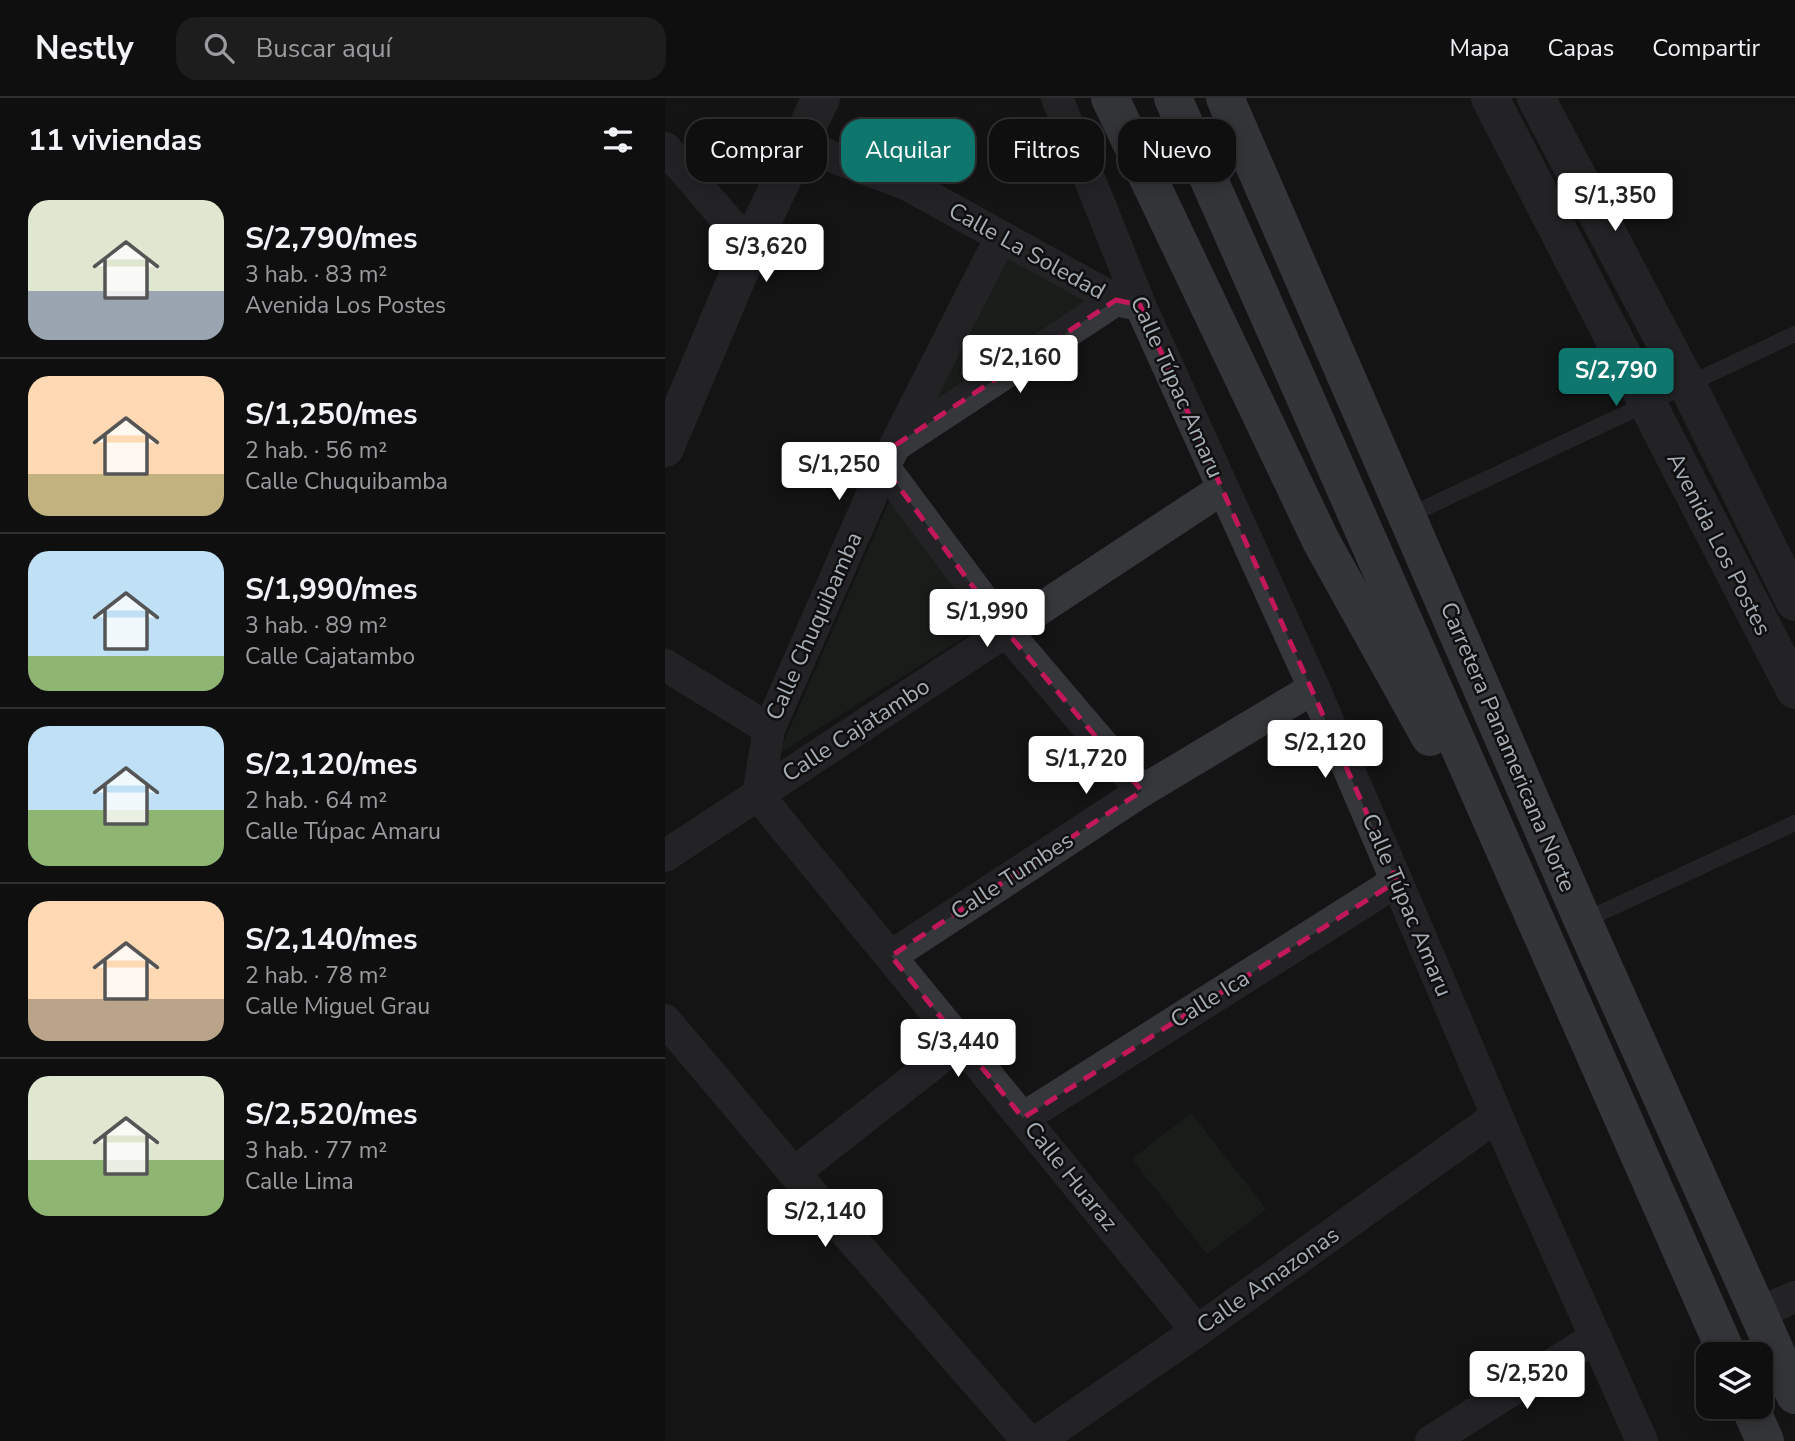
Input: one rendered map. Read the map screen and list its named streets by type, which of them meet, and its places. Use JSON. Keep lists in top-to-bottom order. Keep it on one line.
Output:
{"streets":{"highway":["Carretera Panamericana Norte"],"street":["Calle La Soledad","Calle Túpac Amaru","Avenida Los Postes","Calle Chuquibamba","Calle Cajatambo","Calle Tumbes","Calle Ica","Calle Huaraz","Calle Amazonas"]},"crossings":[["Calle La Soledad","Calle Túpac Amaru"],["Calle La Soledad","Calle Chuquibamba"],["Calle Túpac Amaru","Calle Cajatambo"],["Calle Túpac Amaru","Calle Tumbes"],["Calle Túpac Amaru","Calle Ica"],["Calle Túpac Amaru","Calle Amazonas"],["Calle Chuquibamba","Calle Cajatambo"],["Calle Chuquibamba","Calle Huaraz"],["Calle Cajatambo","Calle Huaraz"],["Calle Tumbes","Calle Huaraz"],["Calle Ica","Calle Huaraz"],["Calle Huaraz","Calle Amazonas"]],"page":{"header":"Nestly","search":"Buscar aquí","nav":["Mapa","Capas","Compartir"],"heading":"11 viviendas","chip":["Comprar","Alquilar","Filtros","Nuevo"],"price":["S/1,350","S/3,620","S/2,160","S/2,790","S/1,250","S/1,990","S/2,120","S/1,720","S/3,440","S/2,140","S/2,520"],"list":[{"name":"S/2,790/mes","note":"3 hab. · 83 m² · Avenida Los Postes"},{"name":"S/1,250/mes","note":"2 hab. · 56 m² · Calle Chuquibamba"},{"name":"S/1,990/mes","note":"3 hab. · 89 m² · Calle Cajatambo"},{"name":"S/2,120/mes","note":"2 hab. · 64 m² · Calle Túpac Amaru"},{"name":"S/2,140/mes","note":"2 hab. · 78 m² · Calle Miguel Grau"},{"name":"S/2,520/mes","note":"3 hab. · 77 m² · Calle Lima"}]}}
